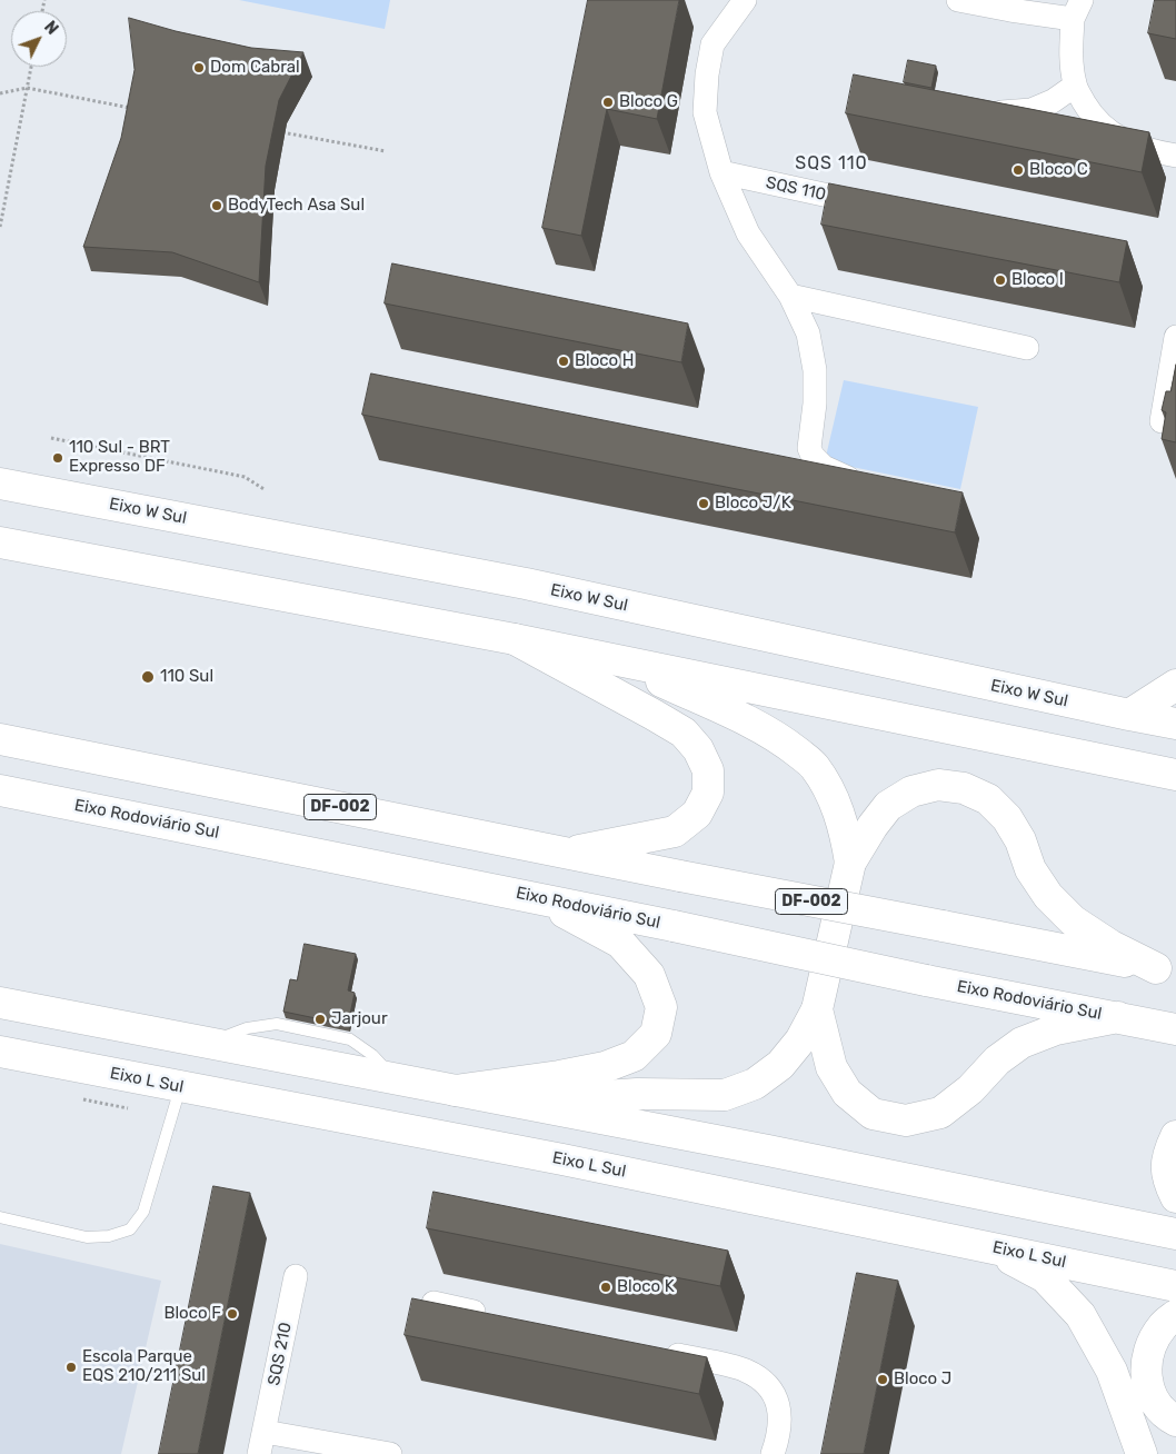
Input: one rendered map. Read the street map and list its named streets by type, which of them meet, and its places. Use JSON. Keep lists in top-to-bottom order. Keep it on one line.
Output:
{"streets":{"main road":["Eixo W Sul","DF-002","Eixo Rodoviário Sul","Eixo L Sul"],"street":["SQS 110","SQS 210"]},"districts":["SQS 110"],"places":["Dom Cabral","Bloco G","Bloco C","BodyTech Asa Sul","Bloco I","Bloco H","110 Sul - BRT Expresso DF","Bloco J/K","110 Sul","Jarjour","Bloco K","Bloco F","Escola Parque EQS 210/211 Sul","Bloco J"],"north":"top right"}
